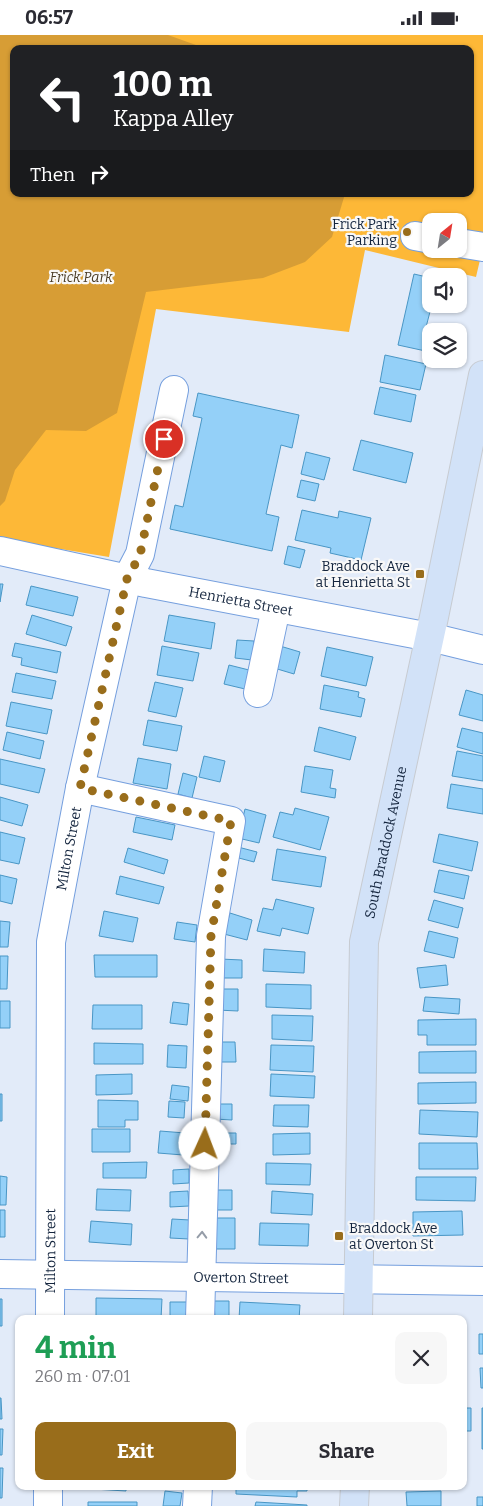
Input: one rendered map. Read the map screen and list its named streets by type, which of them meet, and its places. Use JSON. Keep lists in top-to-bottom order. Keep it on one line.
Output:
{"streets":{"main road":["South Braddock Avenue"],"street":["Henrietta Street","Milton Street","Overton Street"]},"crossings":[["Henrietta Street","South Braddock Avenue"],["Henrietta Street","Milton Street"],["South Braddock Avenue","Overton Street"],["Milton Street","Overton Street"]],"parks":["Frick Park"],"places":{"other":["Frick Park Parking"],"transit":["Braddock Ave at Henrietta St","Braddock Ave at Overton St"]},"north":"top right","page":{"status":"06:57","turn":["100 m","Kappa Alley"],"then":"Then","heading":["4 min","260 m · 07:01"],"buttons":["Exit","Share"]}}
